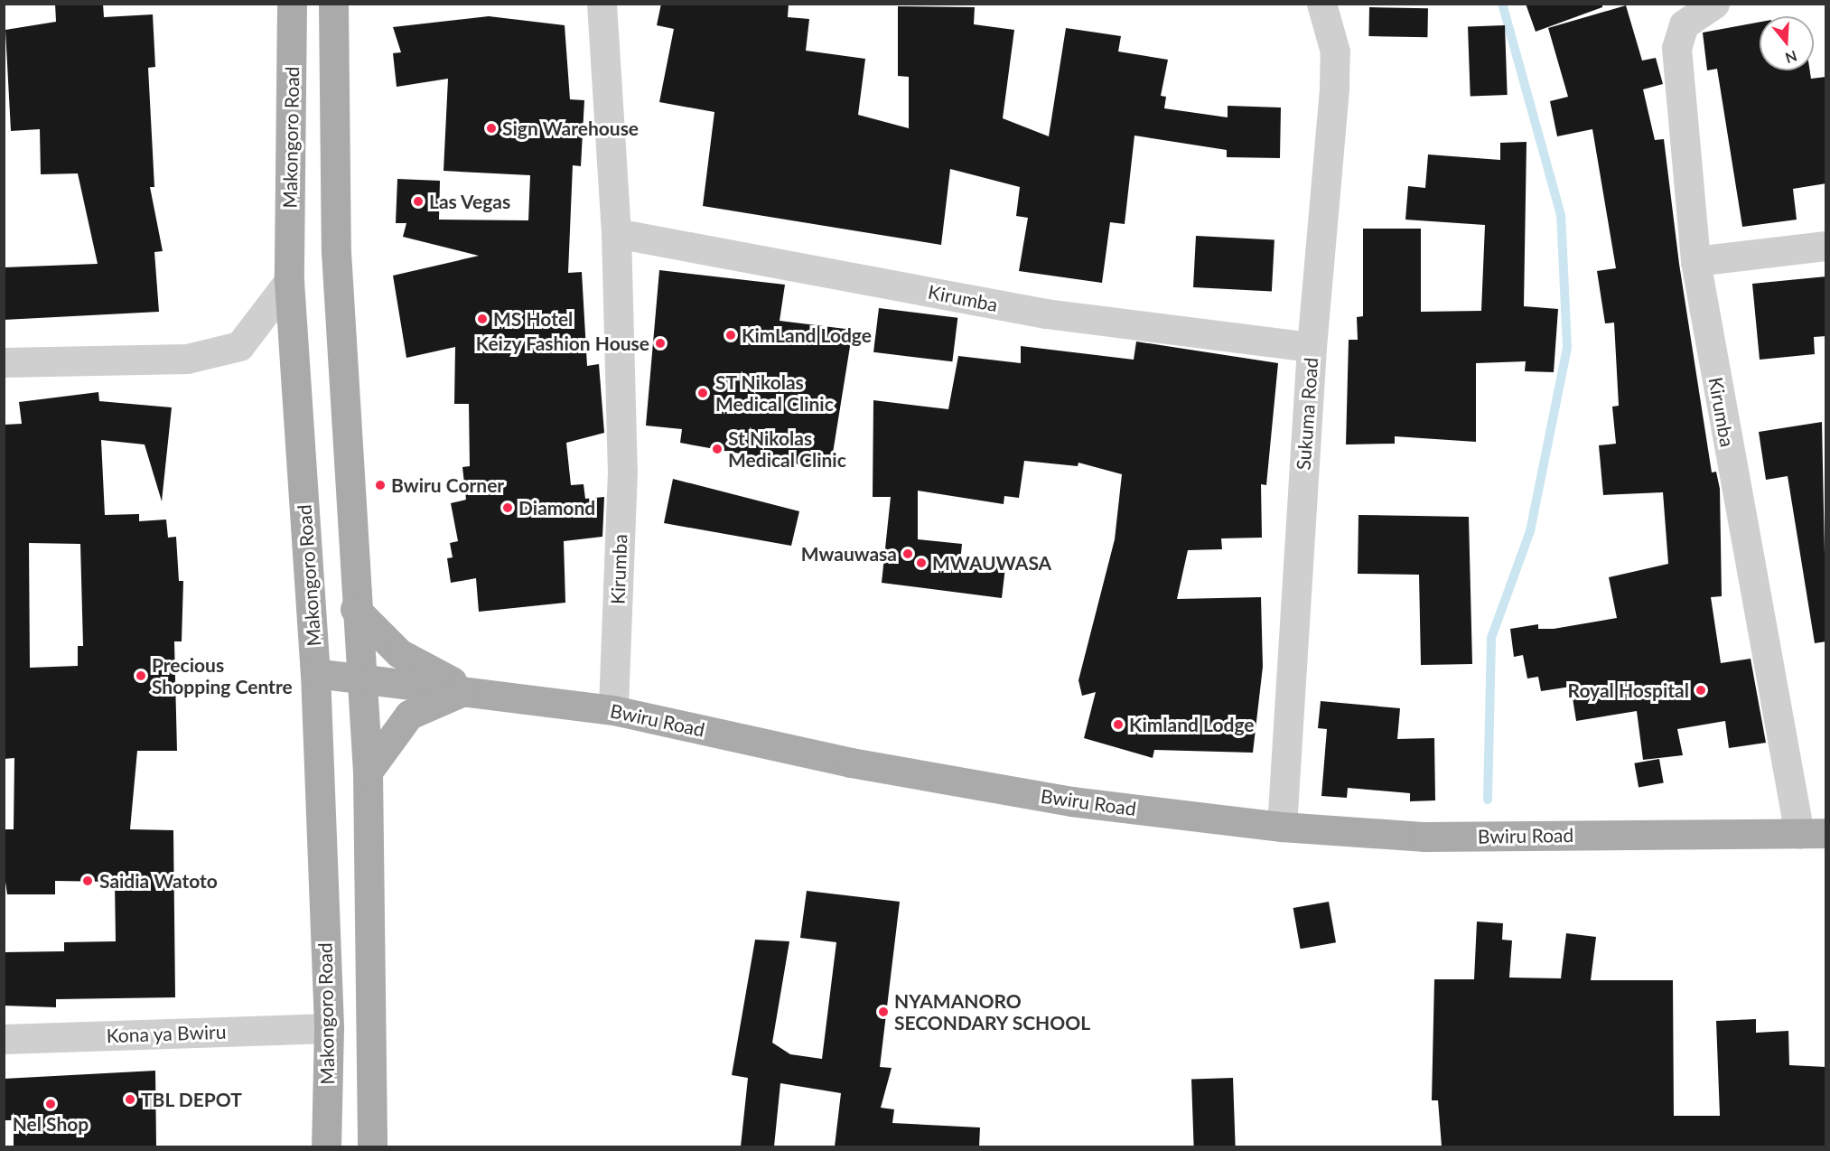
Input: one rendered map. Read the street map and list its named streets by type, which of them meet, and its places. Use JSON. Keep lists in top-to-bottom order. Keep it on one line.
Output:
{"streets":{"main road":["Makongoro Road","Bwiru Road"],"street":["Kirumba","Sukuma Road","Kona ya Bwiru"]},"crossings":[["Makongoro Road","Bwiru Road"],["Makongoro Road","Kona ya Bwiru"],["Kirumba","Sukuma Road"],["Kirumba","Bwiru Road"],["Sukuma Road","Bwiru Road"]],"places":["Sign Warehouse","Las Vegas","MS Hotel","KimLand Lodge","Keizy Fashion House","ST Nikolas Medical Clinic","St Nikolas Medical Clinic","Bwiru Corner","Diamond","Mwauwasa","MWAUWASA","Precious Shopping Centre","Royal Hospital","Kimland Lodge","Saidia Watoto","NYAMANORO SECONDARY SCHOOL","TBL DEPOT","Nel Shop"],"north":"bottom"}
